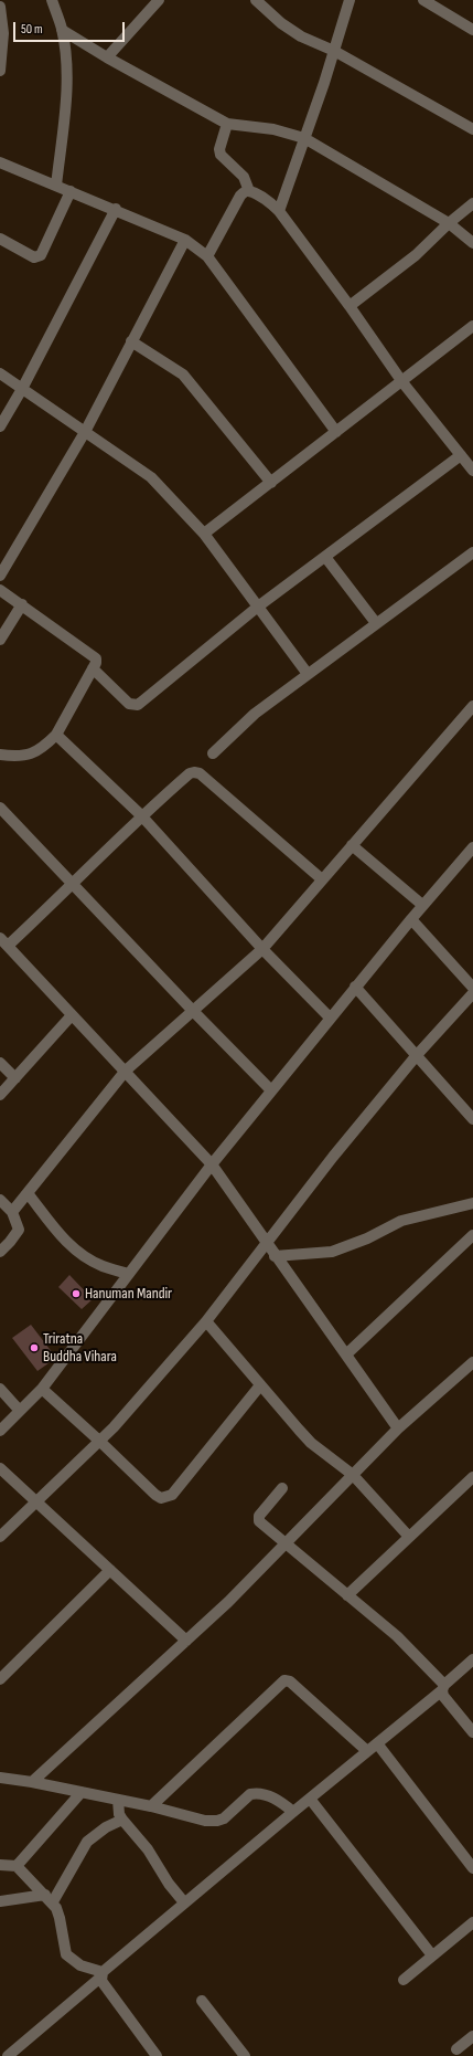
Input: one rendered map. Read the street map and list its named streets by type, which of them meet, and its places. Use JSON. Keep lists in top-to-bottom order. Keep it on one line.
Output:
{"places":["Hanuman Mandir","Triratna Buddha Vihara"],"scale_bar":"50 m"}
